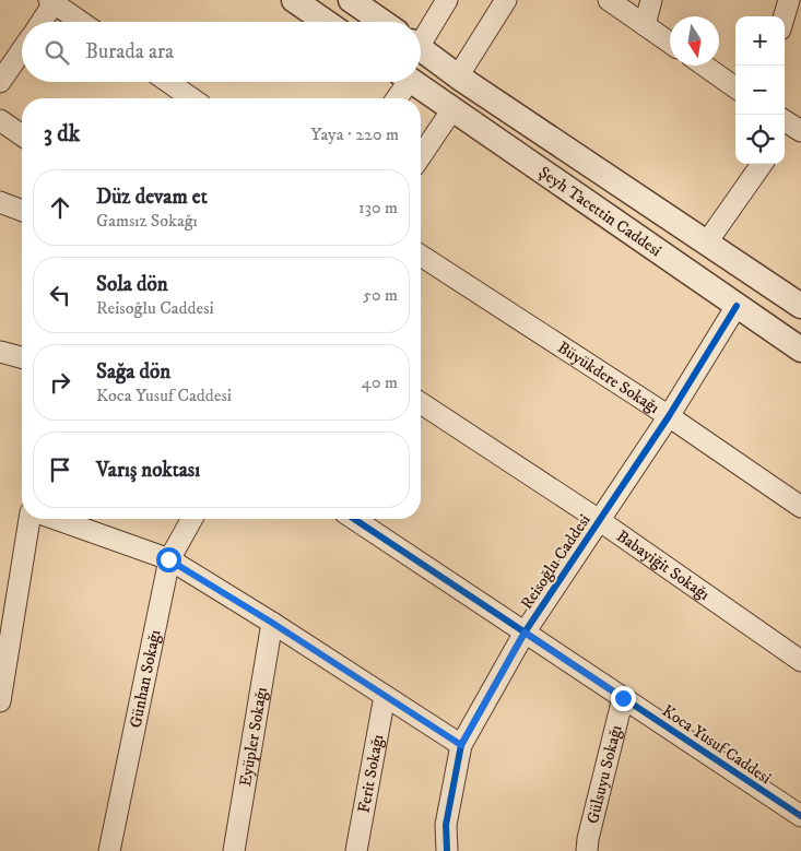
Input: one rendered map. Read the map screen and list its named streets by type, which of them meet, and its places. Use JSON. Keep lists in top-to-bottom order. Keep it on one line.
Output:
{"streets":{"street":["Şeyh Tacettin Caddesi","Büyükdere Sokağı","Reisoğlu Caddesi","Babayiğit Sokağı","Günhan Sokağı","Eyüpler Sokağı","Koca Yusuf Caddesi","Ferit Sokağı","Gülsuyu Sokağı"]},"crossings":[["Şeyh Tacettin Caddesi","Reisoğlu Caddesi"],["Büyükdere Sokağı","Reisoğlu Caddesi"],["Reisoğlu Caddesi","Babayiğit Sokağı"],["Reisoğlu Caddesi","Koca Yusuf Caddesi"],["Koca Yusuf Caddesi","Gülsuyu Sokağı"]],"north":"bottom","page":{"map_buttons":["+","−"],"search":"Burada ara","heading":["3 dk","Yaya · 220 m"],"list":[["Düz devam et","Gamsız Sokağı","130 m"],["Sola dön","Reisoğlu Caddesi","50 m"],["Sağa dön","Koca Yusuf Caddesi","40 m"],"Varış noktası"]}}
